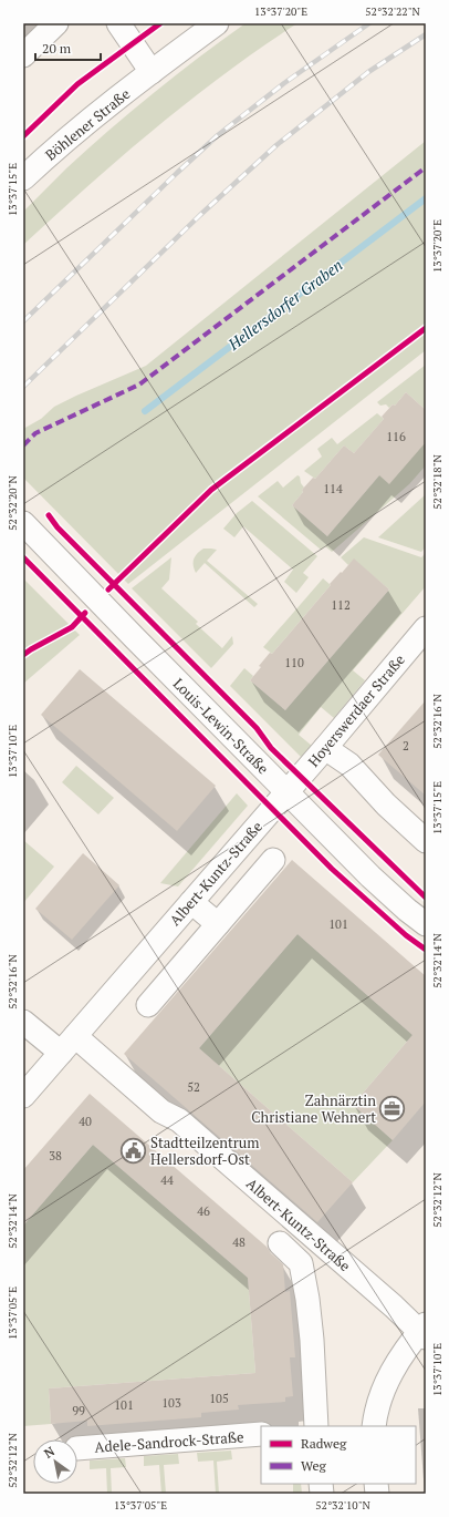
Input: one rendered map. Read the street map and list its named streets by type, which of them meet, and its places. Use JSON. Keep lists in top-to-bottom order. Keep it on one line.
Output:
{"streets":{"street":["Böhlener Straße","Hoyerswerdaer Straße","Louis-Lewin-Straße","Albert-Kuntz-Straße","Adele-Sandrock-Straße"]},"crossings":[["Hoyerswerdaer Straße","Louis-Lewin-Straße"],["Hoyerswerdaer Straße","Albert-Kuntz-Straße"],["Louis-Lewin-Straße","Albert-Kuntz-Straße"]],"water":["Hellersdorfer Graben"],"places":{"office":["Zahnärztin Christiane Wehnert"],"public building":["Stadtteilzentrum Hellersdorf-Ost"]},"house_numbers":["116","114","112","110","2","101","52","40","38","44","46","48","105","103","101","99"],"legend":["Radweg","Weg"],"scale_bar":"20 m","north":"top left","coordinates":["13°37'20\"E","52°32'22\"N","13°37'15\"E","52°32'18\"N","52°32'20\"N","52°32'16\"N","13°37'10\"E","52°32'14\"N","52°32'12\"N","13°37'05\"E","52°32'10\"N"]}
